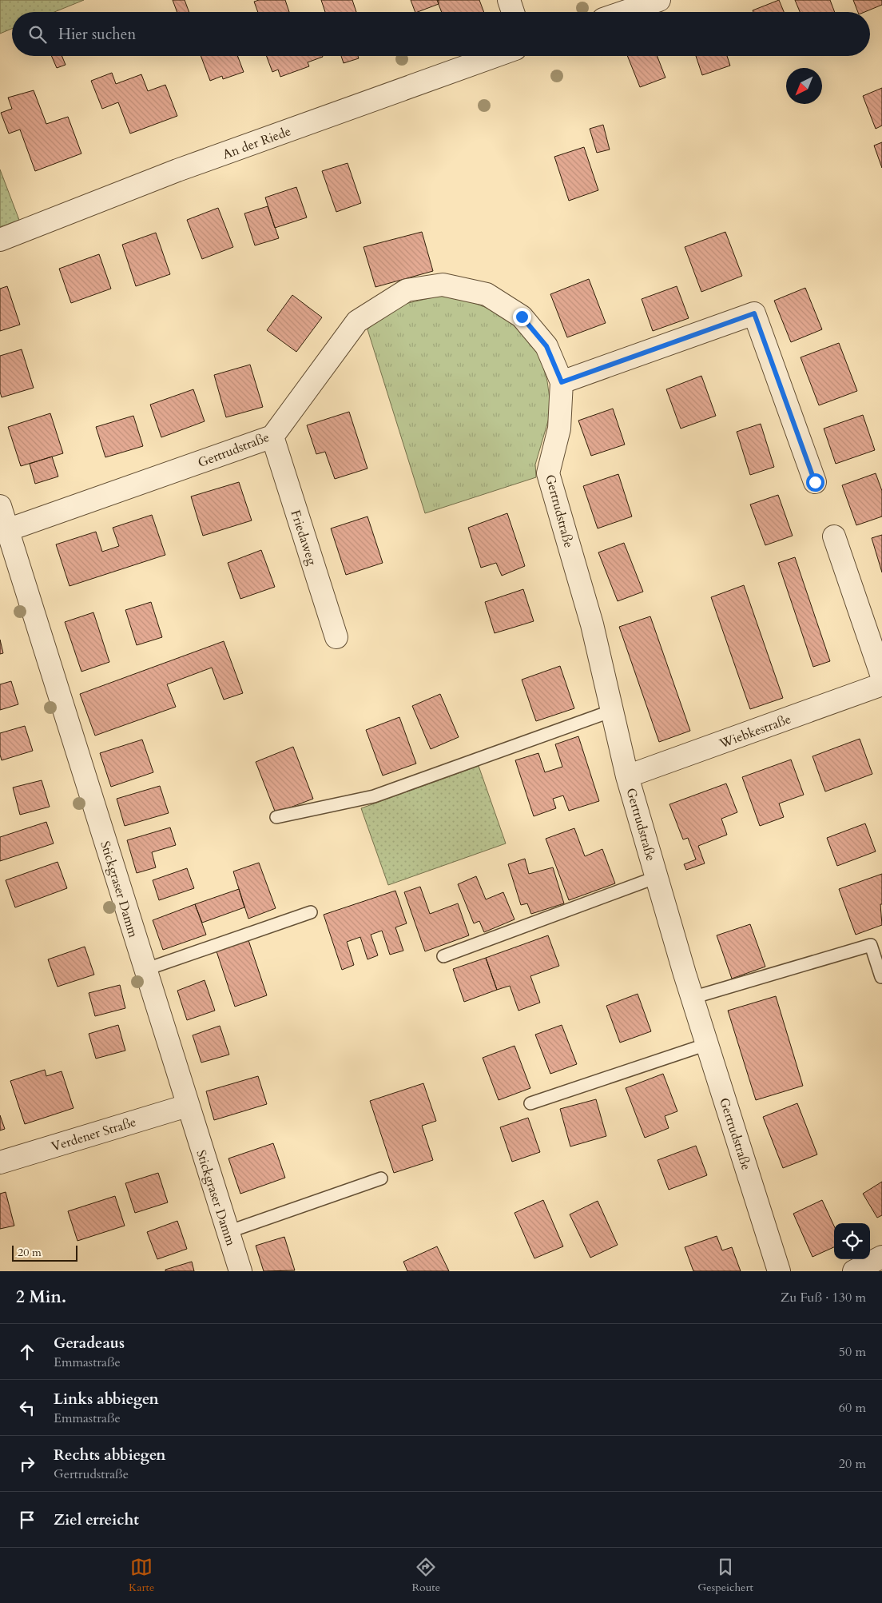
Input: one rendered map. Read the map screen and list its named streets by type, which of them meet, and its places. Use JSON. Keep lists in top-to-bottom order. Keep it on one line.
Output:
{"streets":{"street":["An der Riede","Gertrudstraße","Friedaweg","Wiebkestraße","Stickgraser Damm","Verdener Straße"]},"crossings":[["Gertrudstraße","Friedaweg"],["Gertrudstraße","Wiebkestraße"],["Gertrudstraße","Stickgraser Damm"],["Stickgraser Damm","Verdener Straße"]],"scale_bar":"20 m","north":"bottom left","page":{"search":"Hier suchen","scale":"20 m","heading":["2 Min.","Zu Fuß · 130 m"],"list":[["Geradeaus","Emmastraße","50 m"],["Links abbiegen","Emmastraße","60 m"],["Rechts abbiegen","Gertrudstraße","20 m"],"Ziel erreicht"],"nav":["Karte","Route","Gespeichert"]}}
